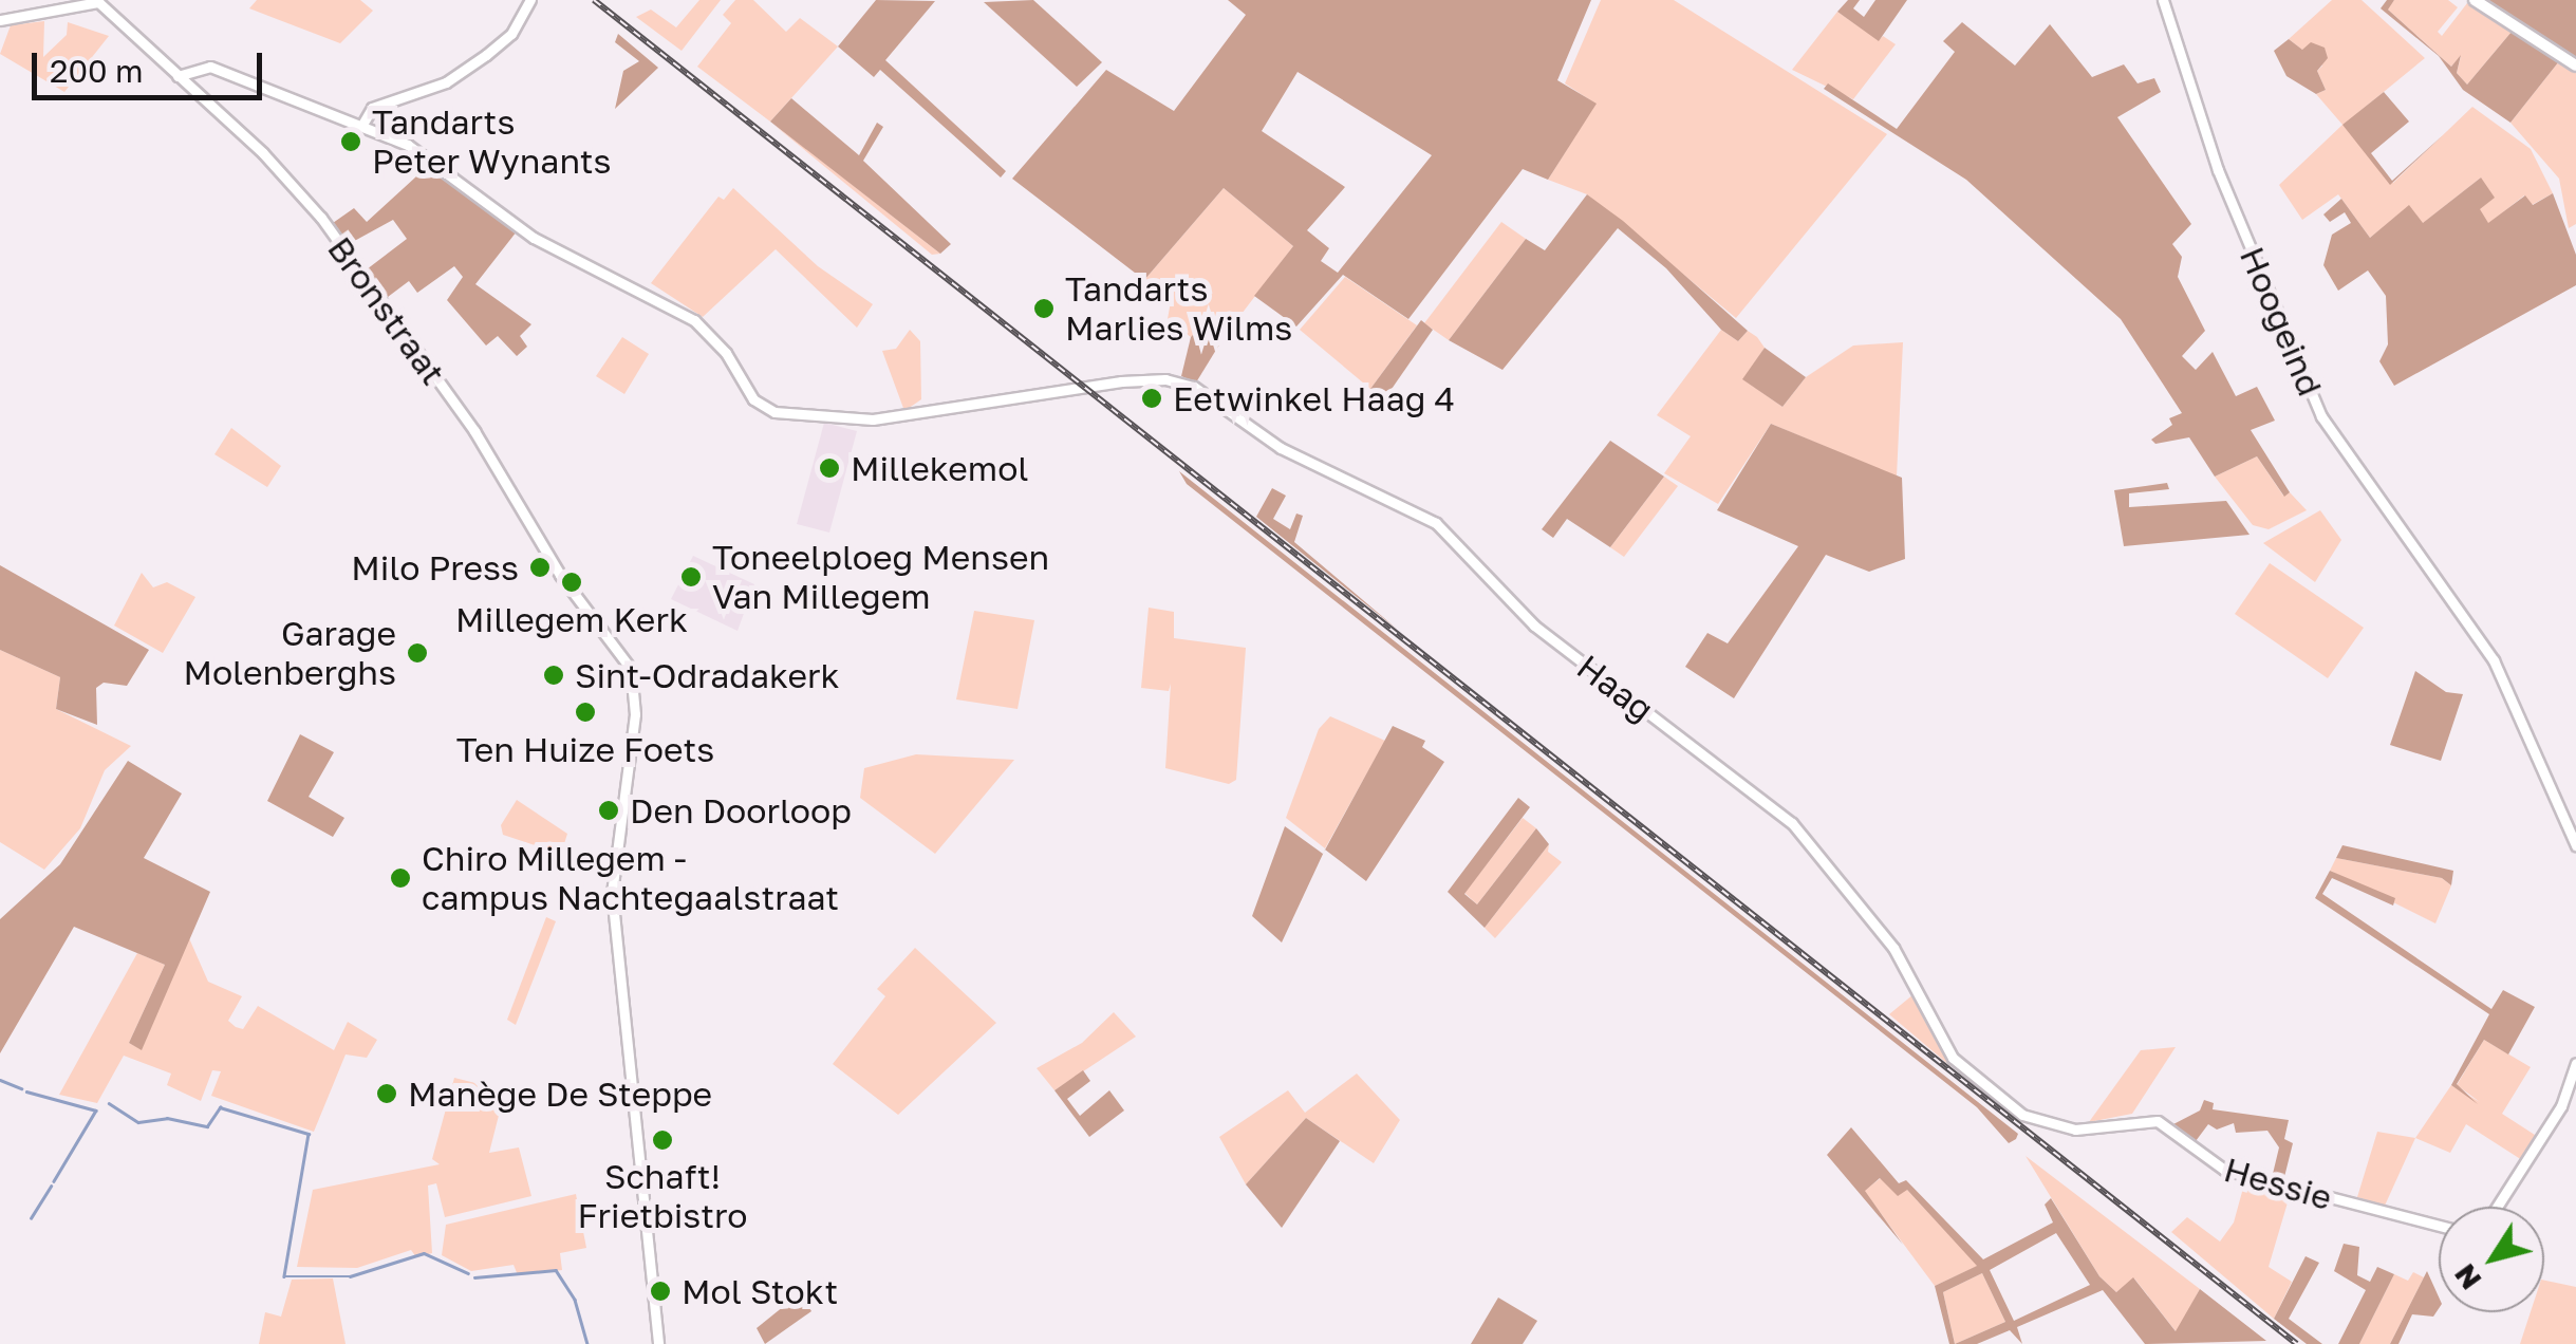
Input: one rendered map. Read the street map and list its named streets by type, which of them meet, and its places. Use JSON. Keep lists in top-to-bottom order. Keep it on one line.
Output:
{"streets":{"street":["Bronstraat","Hoogeind","Haag","Hessie"]},"crossings":[["Haag","Hessie"]],"places":["Tandarts Peter Wynants","Tandarts Marlies Wilms","Eetwinkel Haag 4","Millekemol","Milo Press","Toneelploeg Mensen Van Millegem","Millegem Kerk","Garage Molenberghs","Sint-Odradakerk","Ten Huize Foets","Den Doorloop","Chiro Millegem - campus Nachtegaalstraat","Manège De Steppe","Schaft! Frietbistro","Mol Stokt"],"scale_bar":"200 m","north":"bottom left"}
